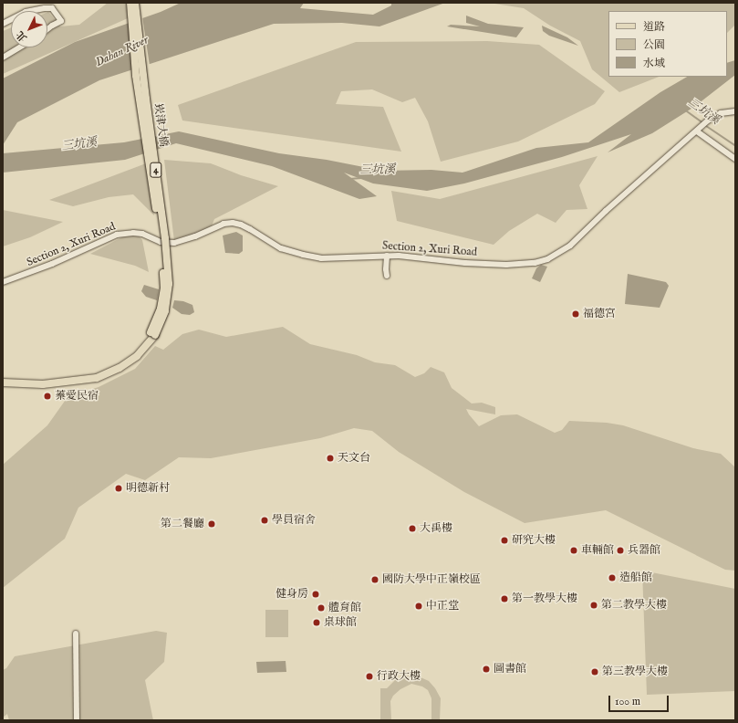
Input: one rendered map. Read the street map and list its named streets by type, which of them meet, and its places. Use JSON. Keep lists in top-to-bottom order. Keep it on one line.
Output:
{"streets":{"main road":["崁津大橋","4"],"street":["Section 2, Xuri Road"]},"crossings":[["崁津大橋","4"]],"water":["Dahan River","三坑溪"],"places":["福德宮","蓁愛民宿","天文台","明德新村","學員宿舍","第二餐廳","大禹樓","研究大樓","車輛館","兵器館","造船館","國防大學中正嶺校區","健身房","第一教學大樓","第二教學大樓","中正堂","體育館","桌球館","圖書館","第三教學大樓","行政大樓"],"legend":["道路","公園","水域"],"scale_bar":"100 m","north":"bottom left"}
